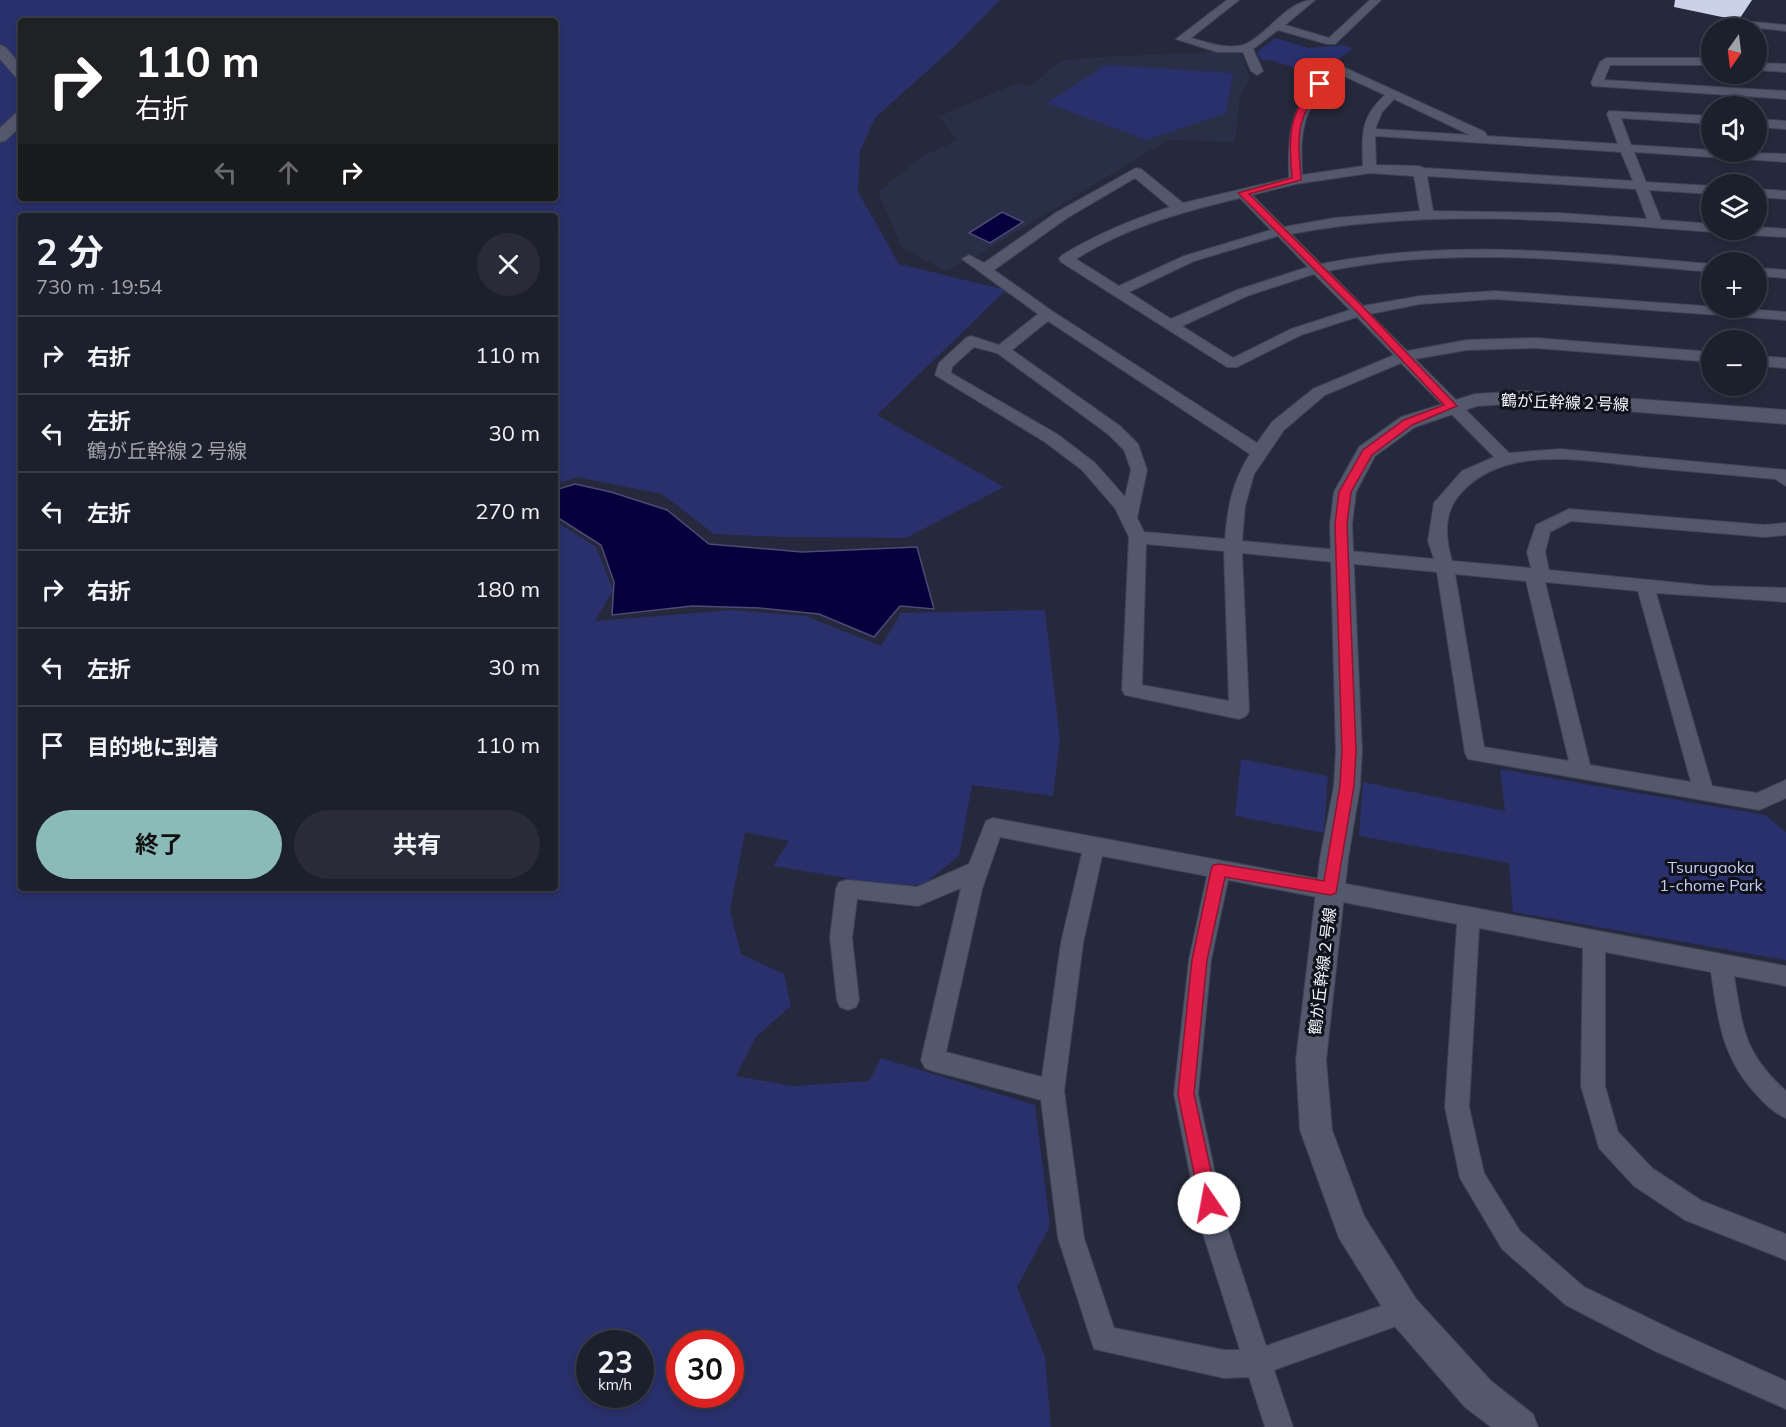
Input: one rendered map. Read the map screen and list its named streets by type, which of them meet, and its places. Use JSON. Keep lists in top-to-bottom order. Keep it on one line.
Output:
{"streets":{"street":["鶴が丘幹線２号線"]},"parks":["Tsurugaoka 1-chome Park"],"north":"bottom","page":{"map_buttons":["+","−"],"turn":["110 m","右折"],"heading":["2 分","730 m · 19:54"],"list":[{"name":"右折","value":"110 m"},{"name":"左折","note":"鶴が丘幹線２号線","value":"30 m"},{"name":"左折","value":"270 m"},{"name":"右折","value":"180 m"},{"name":"左折","value":"30 m"},{"name":"目的地に到着","value":"110 m"}],"buttons":["終了","共有"],"speed":"23 km/h","limit":"30"}}
